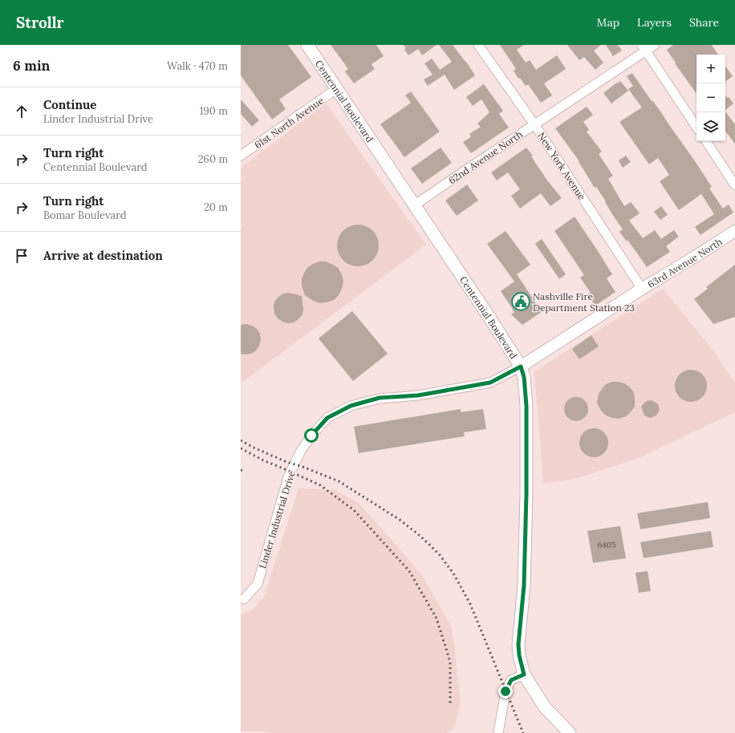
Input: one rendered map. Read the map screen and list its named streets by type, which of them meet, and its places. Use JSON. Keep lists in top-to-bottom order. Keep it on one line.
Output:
{"streets":{"main road":["Centennial Boulevard"],"street":["61st North Avenue","62nd Avenue North","New York Avenue","63rd Avenue North","Linder Industrial Drive"]},"crossings":[["Centennial Boulevard","61st North Avenue"],["Centennial Boulevard","62nd Avenue North"],["Centennial Boulevard","63rd Avenue North"],["Centennial Boulevard","Linder Industrial Drive"],["62nd Avenue North","New York Avenue"],["New York Avenue","63rd Avenue North"],["63rd Avenue North","Linder Industrial Drive"]],"places":{"public building":["Nashville Fire Department Station 23"]},"house_numbers":["6405"],"page":{"header":"Strollr","nav":["Map","Layers","Share"],"heading":["6 min","Walk · 470 m"],"map_buttons":["+","−"],"list":[["Continue","Linder Industrial Drive","190 m"],["Turn right","Centennial Boulevard","260 m"],["Turn right","Bomar Boulevard","20 m"],"Arrive at destination"]}}
